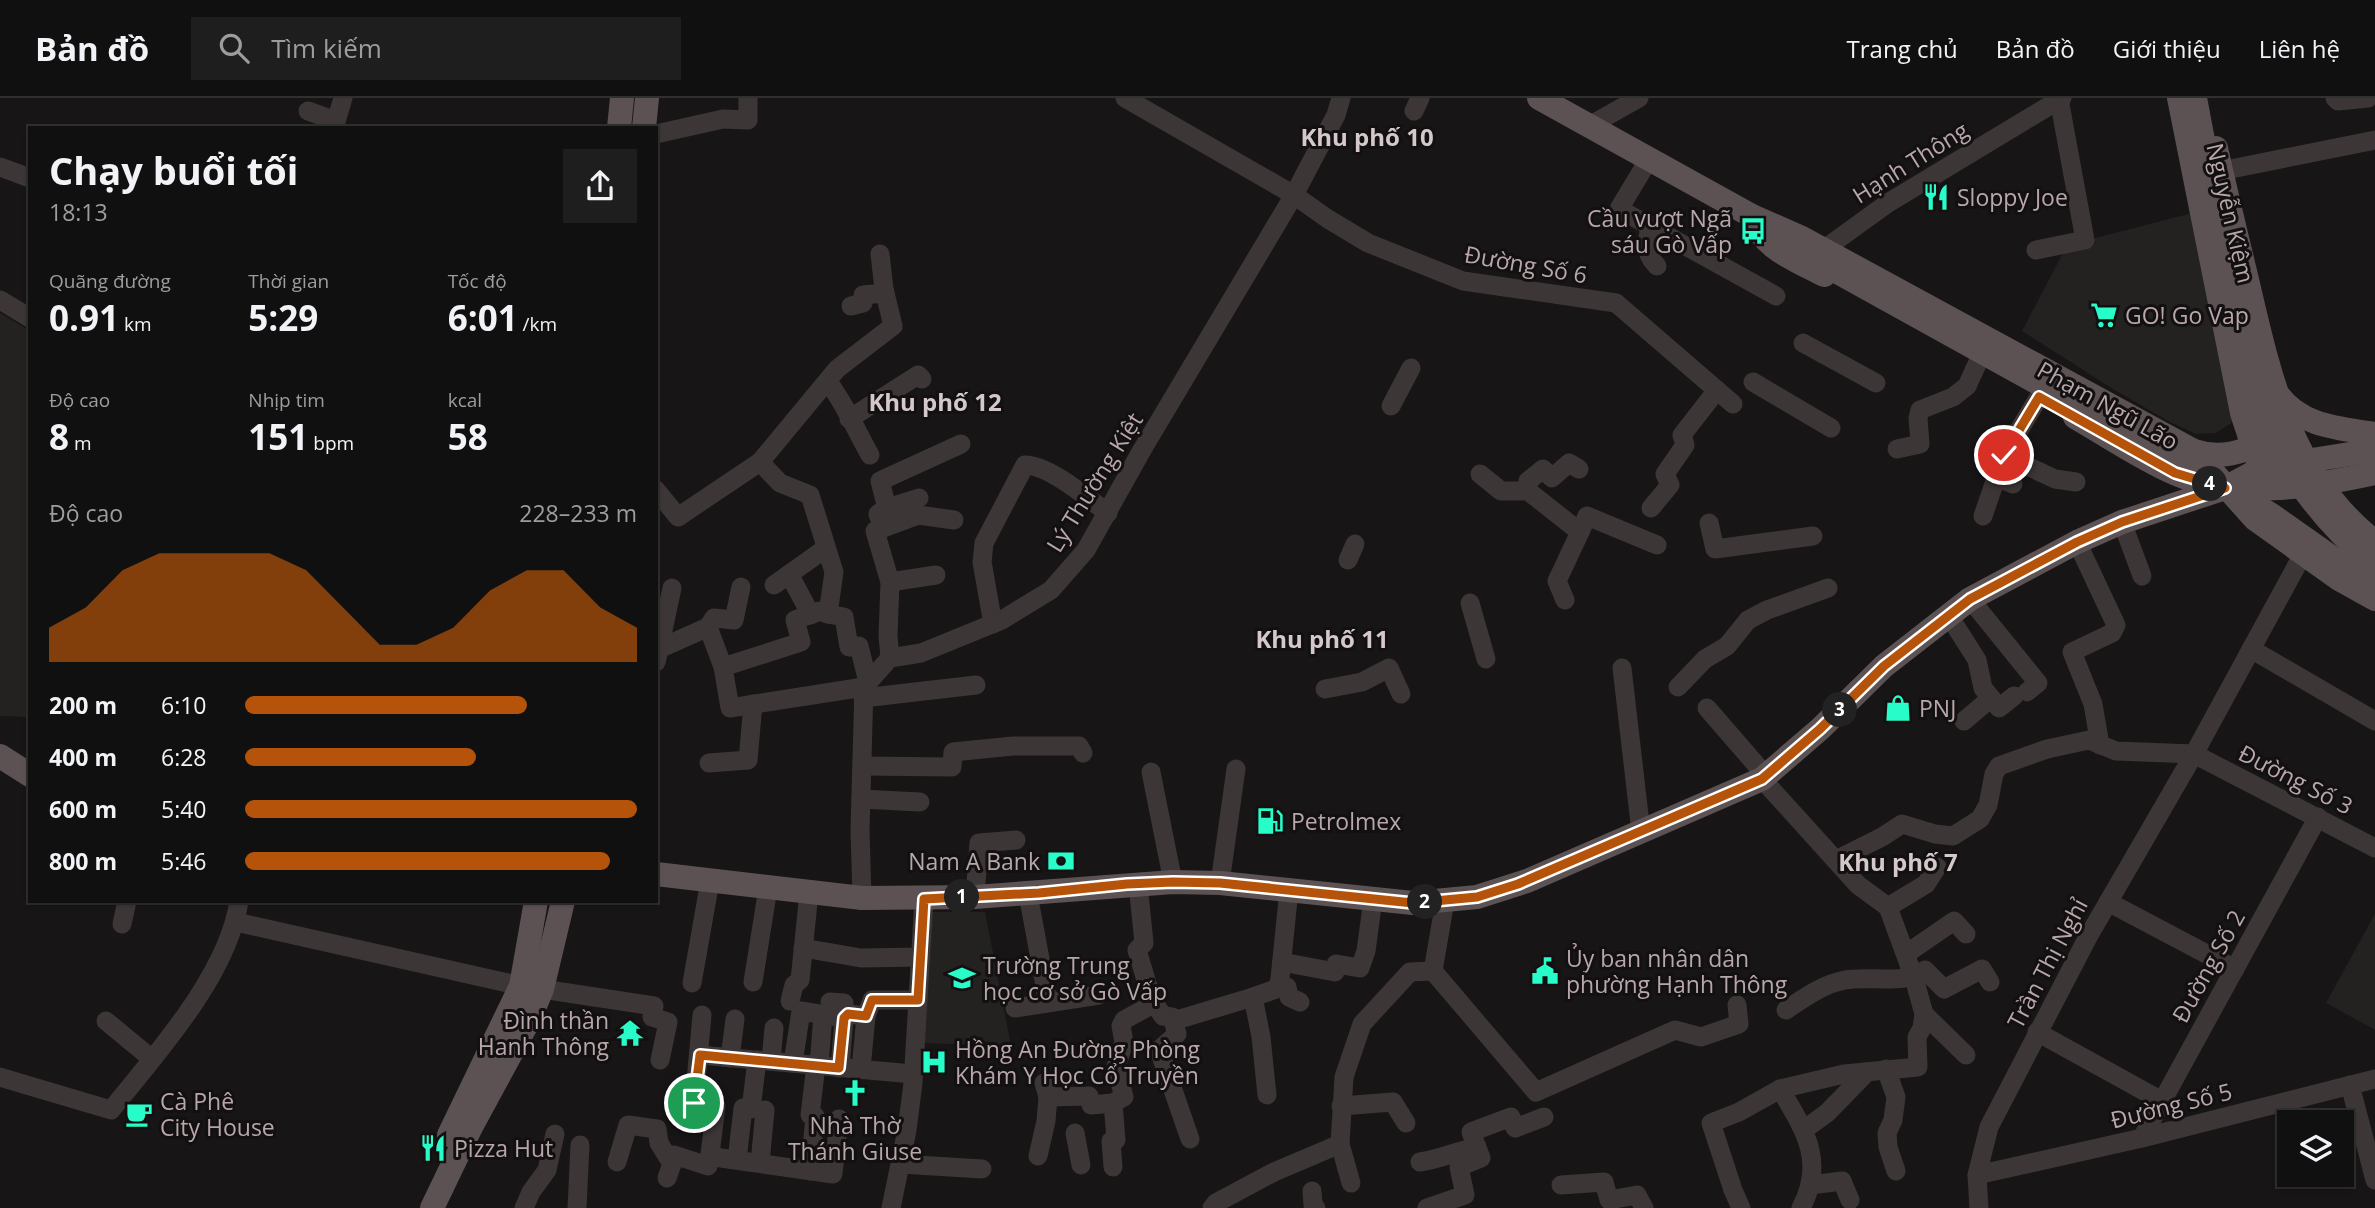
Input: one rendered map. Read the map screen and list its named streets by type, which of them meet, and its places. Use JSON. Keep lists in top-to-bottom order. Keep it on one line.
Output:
{"streets":{"main road":["Nguyễn Kiệm","Phạm Ngũ Lão"],"street":["Hạnh Thông","Đường Số 6","Lý Thường Kiệt","Đường Số 3","Trần Thị Nghỉ","Đường Số 2","Đường Số 5"]},"crossings":[["Hạnh Thông","Phạm Ngũ Lão"],["Đường Số 6","Lý Thường Kiệt"],["Đường Số 3","Trần Thị Nghỉ"],["Đường Số 3","Đường Số 2"],["Trần Thị Nghỉ","Đường Số 5"],["Đường Số 2","Đường Số 5"]],"districts":["Khu phố 10","Khu phố 12","Khu phố 11","Khu phố 7"],"places":{"restaurant":["Sloppy Joe","Pizza Hut"],"bus stop":["Cầu vượt Ngã sáu Gò Vấp"],"supermarket":["GO! Go Vap"],"shop":["PNJ"],"fuel station":["Petrolmex"],"bank":["Nam A Bank"],"public building":["Ủy ban nhân dân phường Hạnh Thông"],"school or university":["Trường Trung học cơ sở Gò Vấp"],"temple":["Đình thần Hanh Thông"],"hospital":["Hồng An Đường Phòng Khám Y Học Cổ Truyền"],"church":["Nhà Thờ Thánh Giuse"],"cafe":["Cà Phê City House"]},"page":{"header":"Bản đồ","search":"Tìm kiếm","nav":["Trang chủ","Bản đồ","Giới thiệu","Liên hệ"],"heading":["Chạy buổi tối","18:13"],"stats":[["Quãng đường","0.91 km"],["Thời gian","5:29"],["Tốc độ","6:01 /km"],["Độ cao","8 m"],["Nhịp tim","151 bpm"],["kcal","58"]],"pins":["4","3","1","2"],"chart":["Độ cao","228–233 m"],"list":[{"name":"200 m","note":"6:10"},{"name":"400 m","note":"6:28"},{"name":"600 m","note":"5:40"},{"name":"800 m","note":"5:46"}]}}
